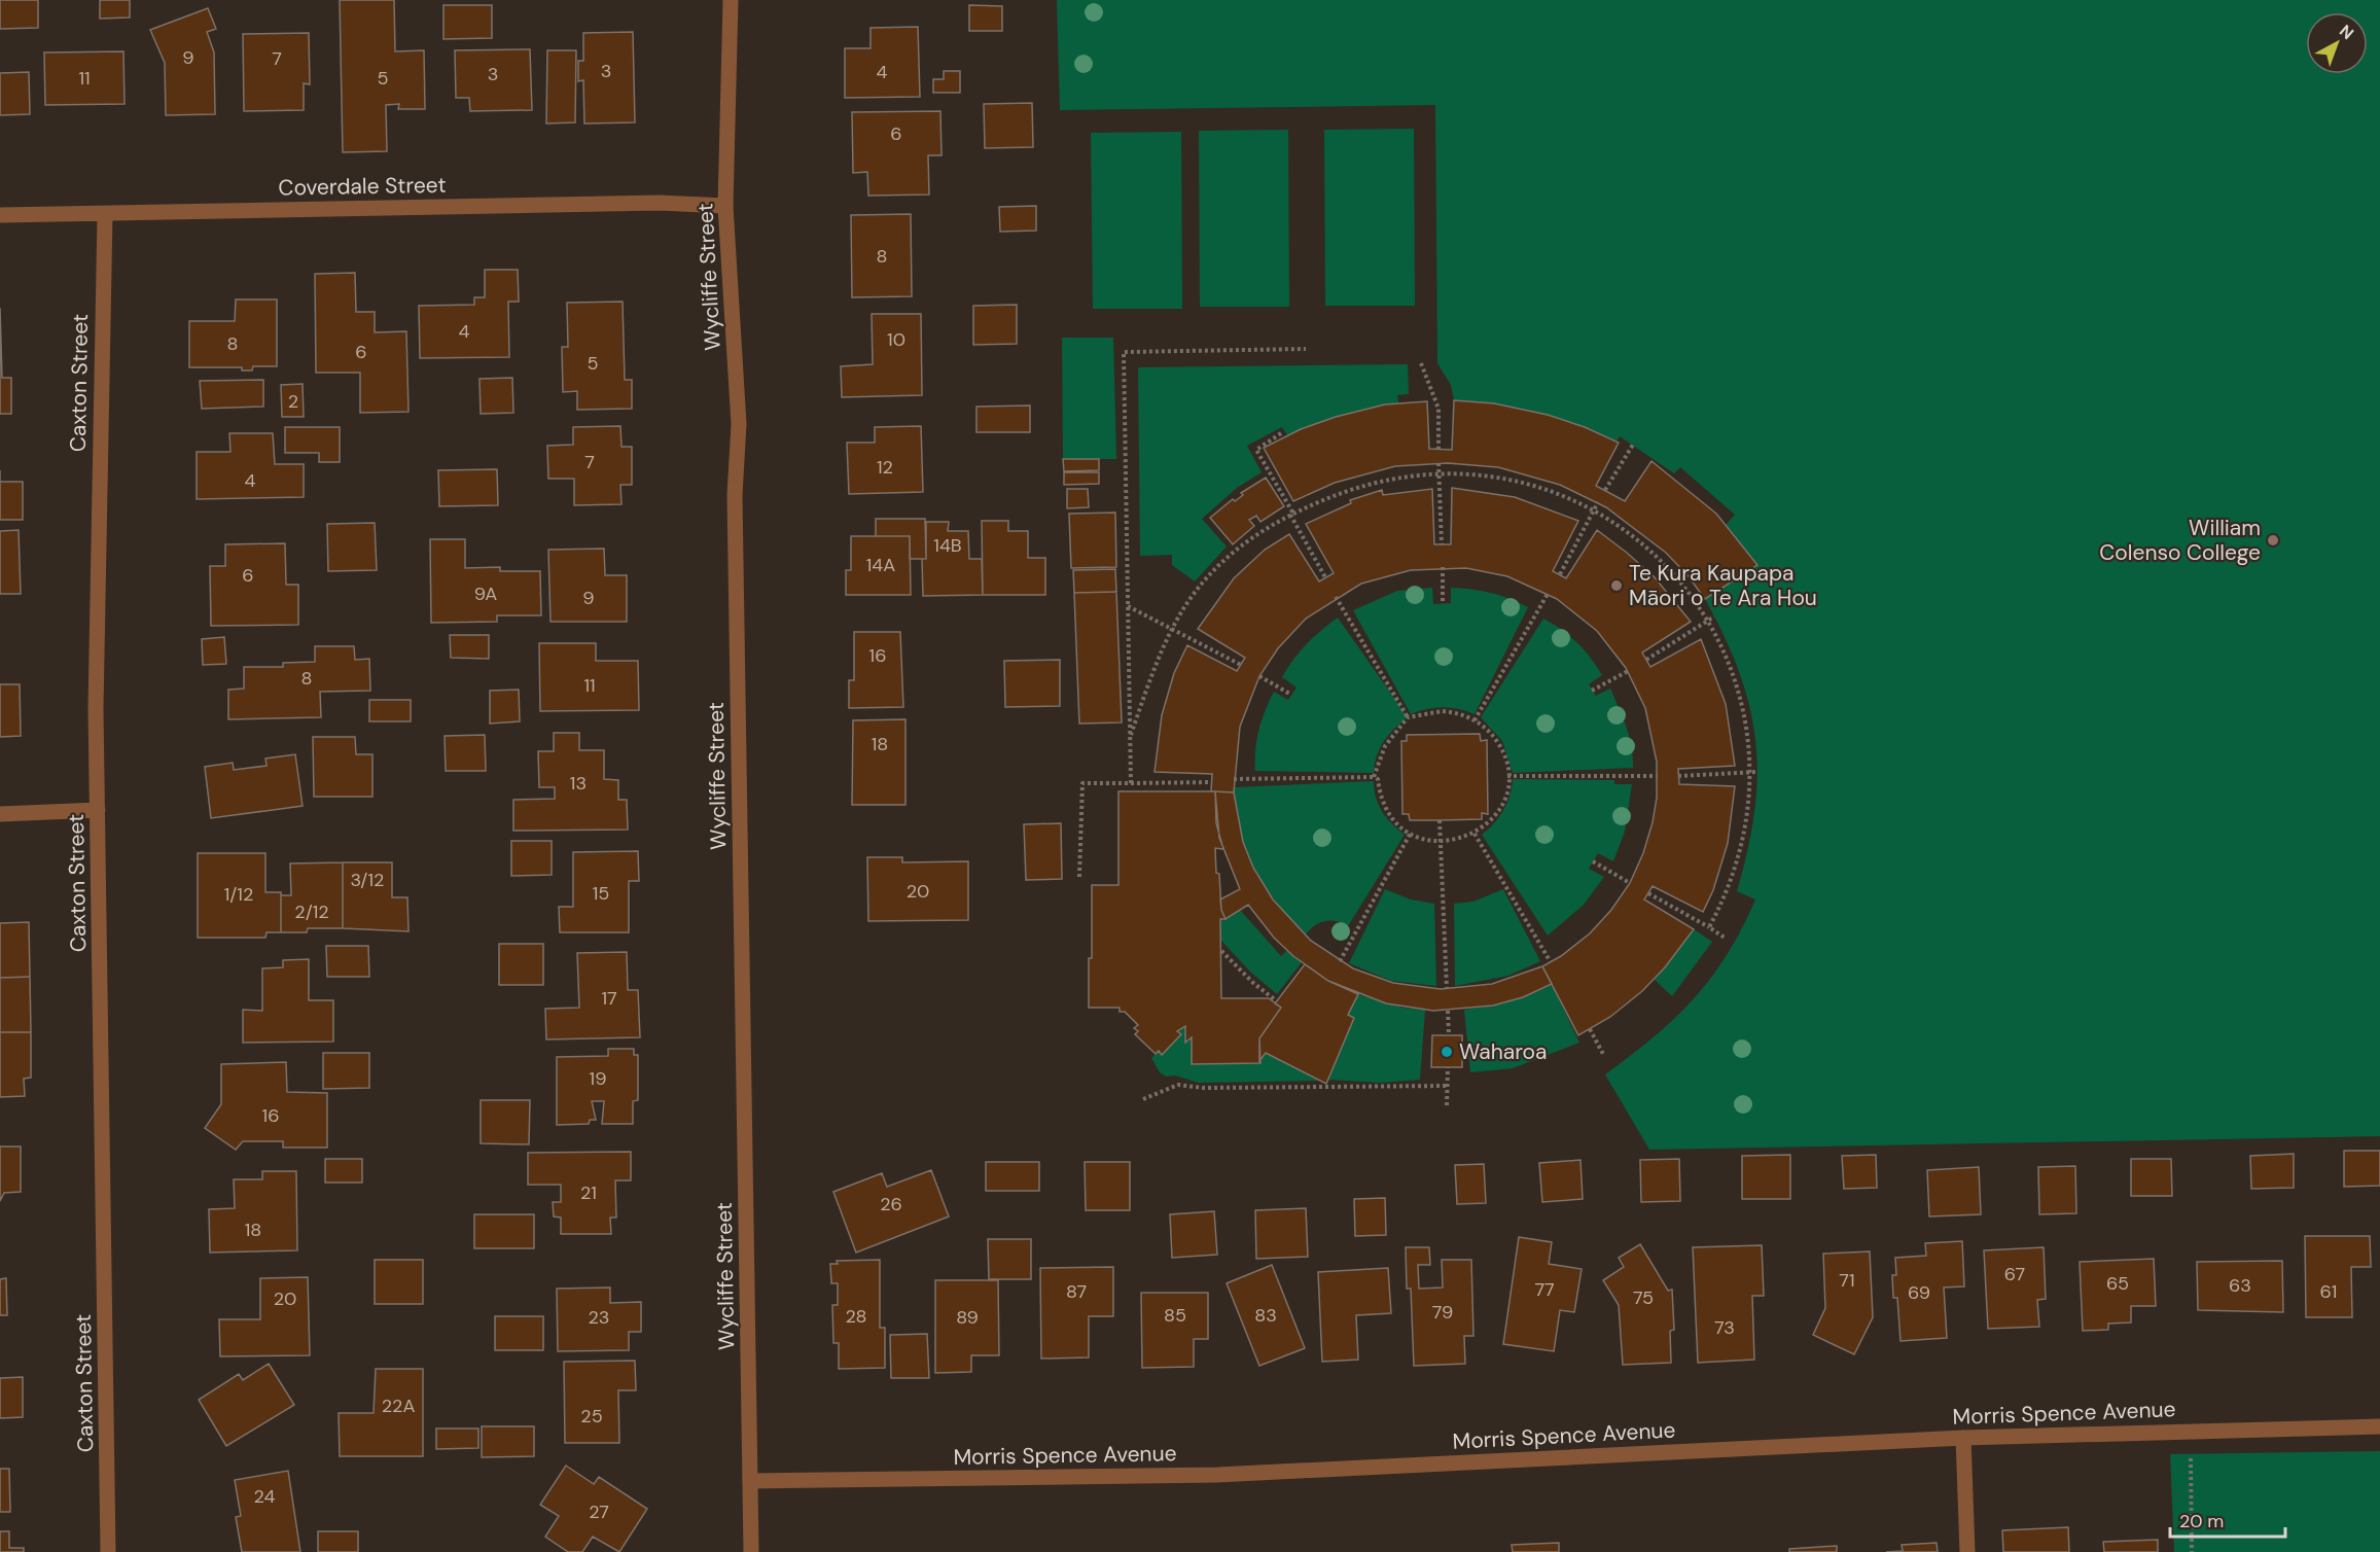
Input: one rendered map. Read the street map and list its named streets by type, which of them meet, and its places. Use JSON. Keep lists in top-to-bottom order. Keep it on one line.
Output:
{"streets":{"street":["Coverdale Street","Wycliffe Street","Caxton Street","Morris Spence Avenue"]},"crossings":[["Coverdale Street","Wycliffe Street"],["Coverdale Street","Caxton Street"],["Wycliffe Street","Morris Spence Avenue"]],"places":["William Colenso College","Te Kura Kaupapa Māori o Te Ara Hou","Waharoa"],"house_numbers":["9","7","3","4","3","11","5","6","8","4","10","8","6","5","2","7","12","4","14B","14A","6","9A","9","16","8","11","18","13","3/12","20","15","1/12","2/12","17","19","16","21","26","18","67","71","65","63","77","87","61","69","75","20","79","85","83","28","23","89","73","22A","25","24","27"],"scale_bar":"20 m","north":"top right"}
